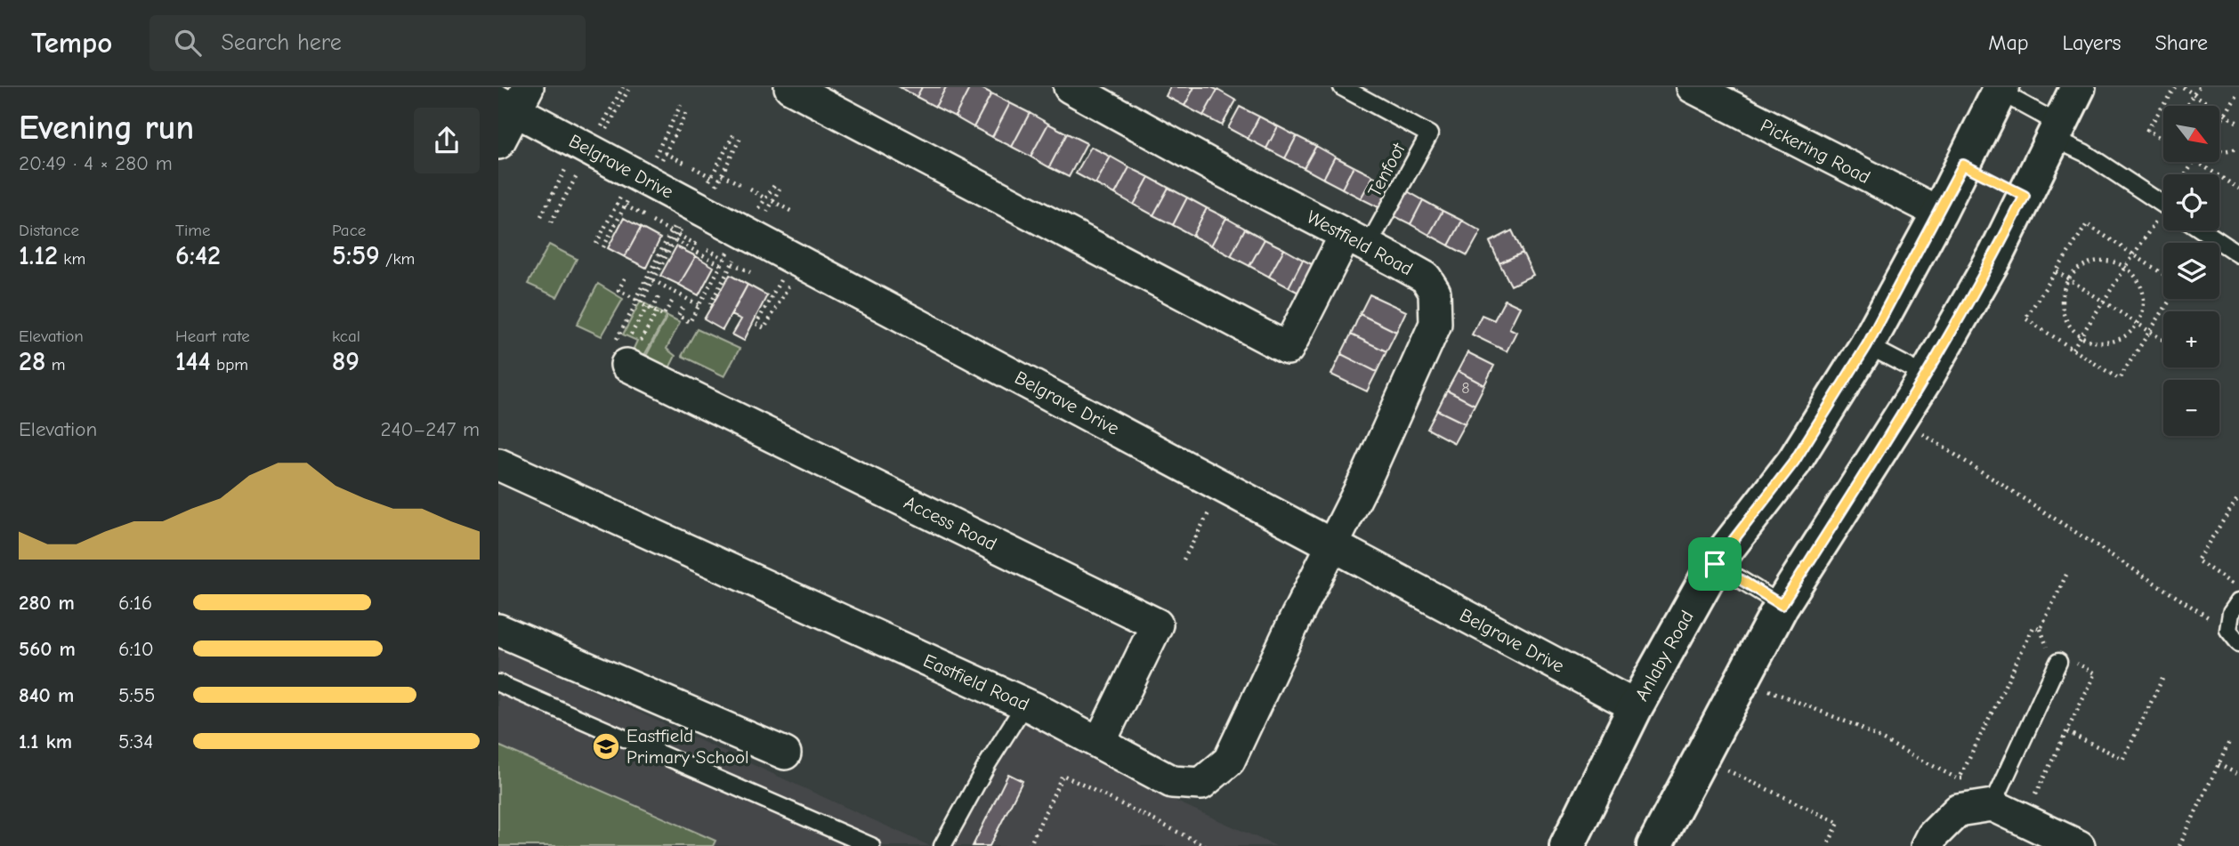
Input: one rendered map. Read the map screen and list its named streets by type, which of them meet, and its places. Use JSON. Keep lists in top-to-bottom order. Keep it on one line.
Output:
{"streets":{"main road":["Anlaby Road"],"street":["Pickering Road","Belgrave Drive","Westfield Road","Access Road","Eastfield Road"],"lane":["Tenfoot"]},"crossings":[["Pickering Road","Anlaby Road"],["Belgrave Drive","Westfield Road"],["Belgrave Drive","Anlaby Road"],["Belgrave Drive","Eastfield Road"],["Tenfoot","Westfield Road"],["Westfield Road","Eastfield Road"],["Access Road","Eastfield Road"]],"places":{"school or university":["Eastfield Primary School"]},"house_numbers":["8"],"north":"bottom right","page":{"header":"Tempo","search":"Search here","nav":["Map","Layers","Share"],"heading":["Evening run","20:49 · 4 × 280 m"],"map_buttons":["+","−"],"stats":[["Distance","1.12 km"],["Time","6:42"],["Pace","5:59 /km"],["Elevation","28 m"],["Heart rate","144 bpm"],["kcal","89"]],"chart":["Elevation","240–247 m"],"list":[{"name":"280 m","note":"6:16"},{"name":"560 m","note":"6:10"},{"name":"840 m","note":"5:55"},{"name":"1.1 km","note":"5:34"}]}}
